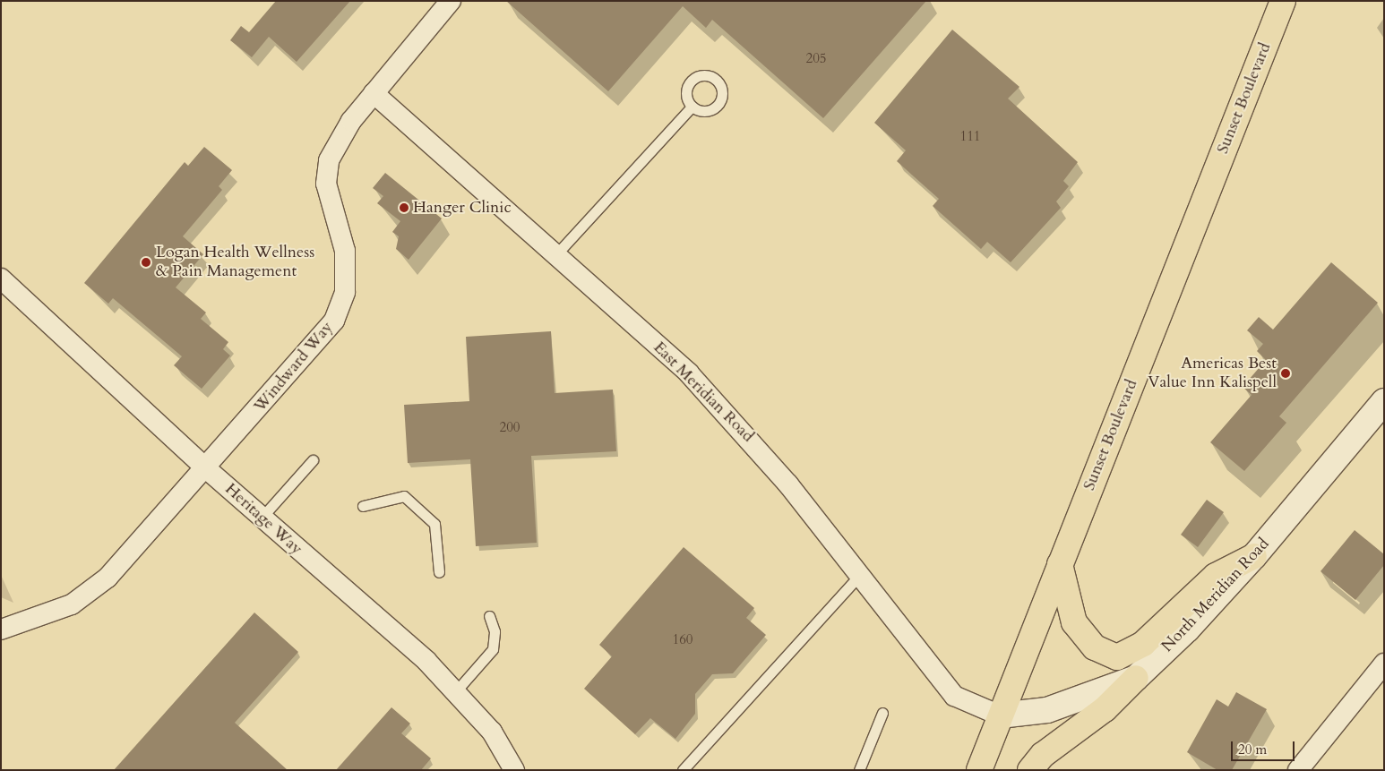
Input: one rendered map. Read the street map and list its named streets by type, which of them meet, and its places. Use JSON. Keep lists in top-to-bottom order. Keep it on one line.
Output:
{"streets":{"main road":["Sunset Boulevard","North Meridian Road"],"street":["Windward Way","East Meridian Road","Heritage Way"]},"crossings":[["Sunset Boulevard","East Meridian Road"],["Sunset Boulevard","North Meridian Road"],["Windward Way","East Meridian Road"],["Windward Way","Heritage Way"],["East Meridian Road","North Meridian Road"]],"places":["Hanger Clinic","Logan Health Wellness & Pain Management","Americas Best Value Inn Kalispell"],"house_numbers":["205","111","200","160"],"scale_bar":"20 m"}
